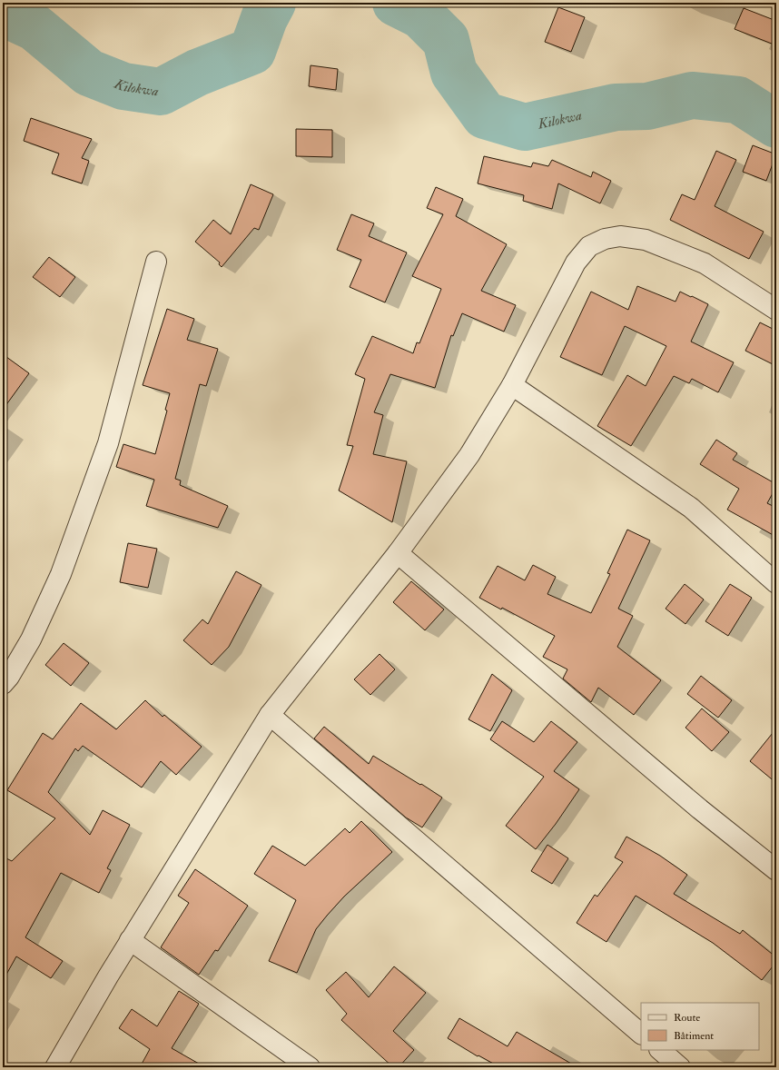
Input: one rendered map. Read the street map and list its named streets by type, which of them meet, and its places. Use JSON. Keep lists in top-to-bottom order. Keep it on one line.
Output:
{"water":["Kilokwa"],"legend":["Route","Bâtiment"]}
